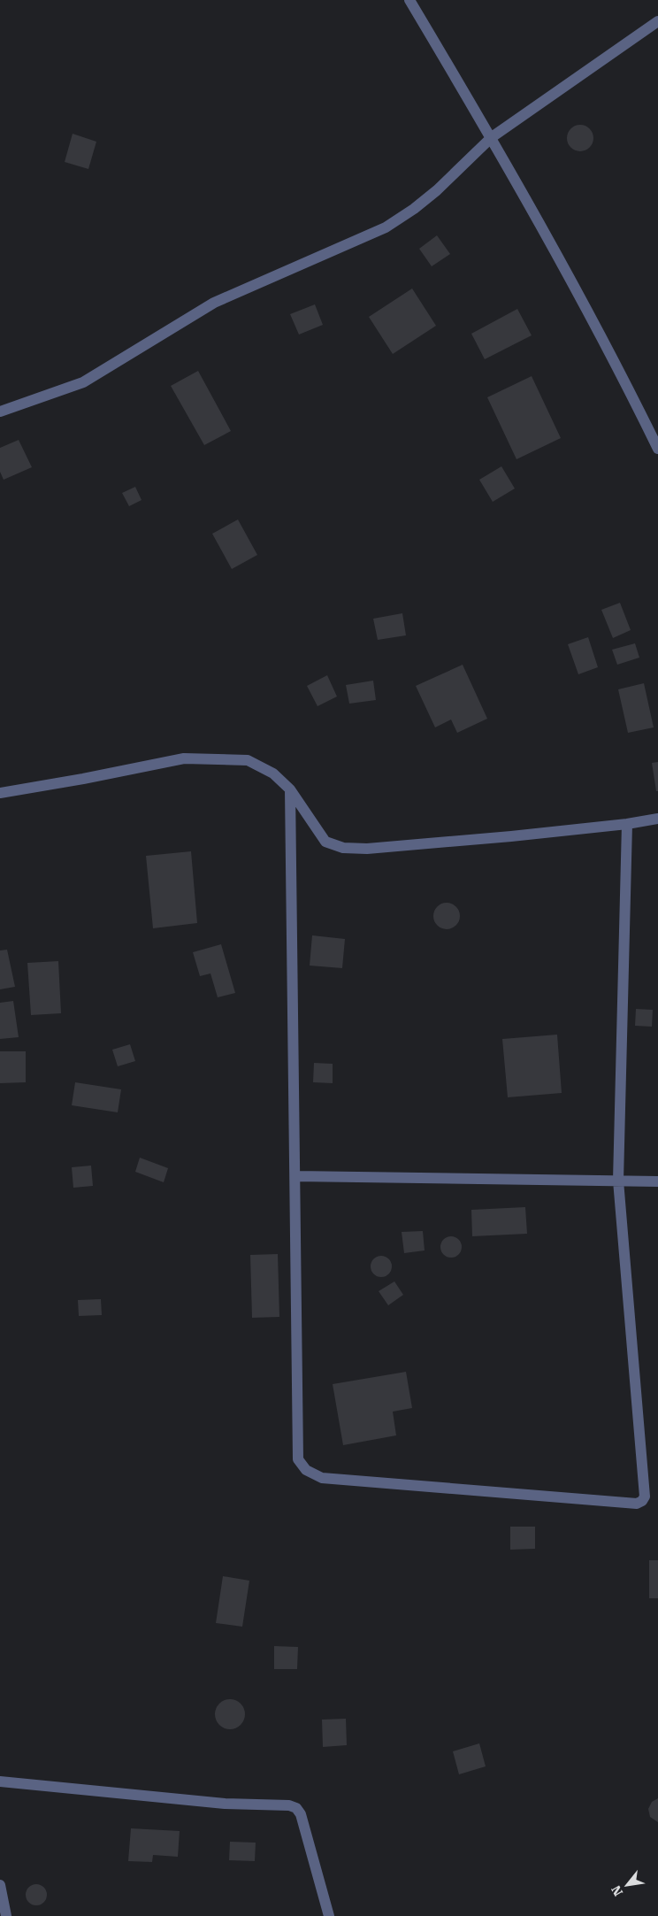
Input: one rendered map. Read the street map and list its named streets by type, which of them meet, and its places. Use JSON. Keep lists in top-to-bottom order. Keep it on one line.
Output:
{"north":"bottom left"}
